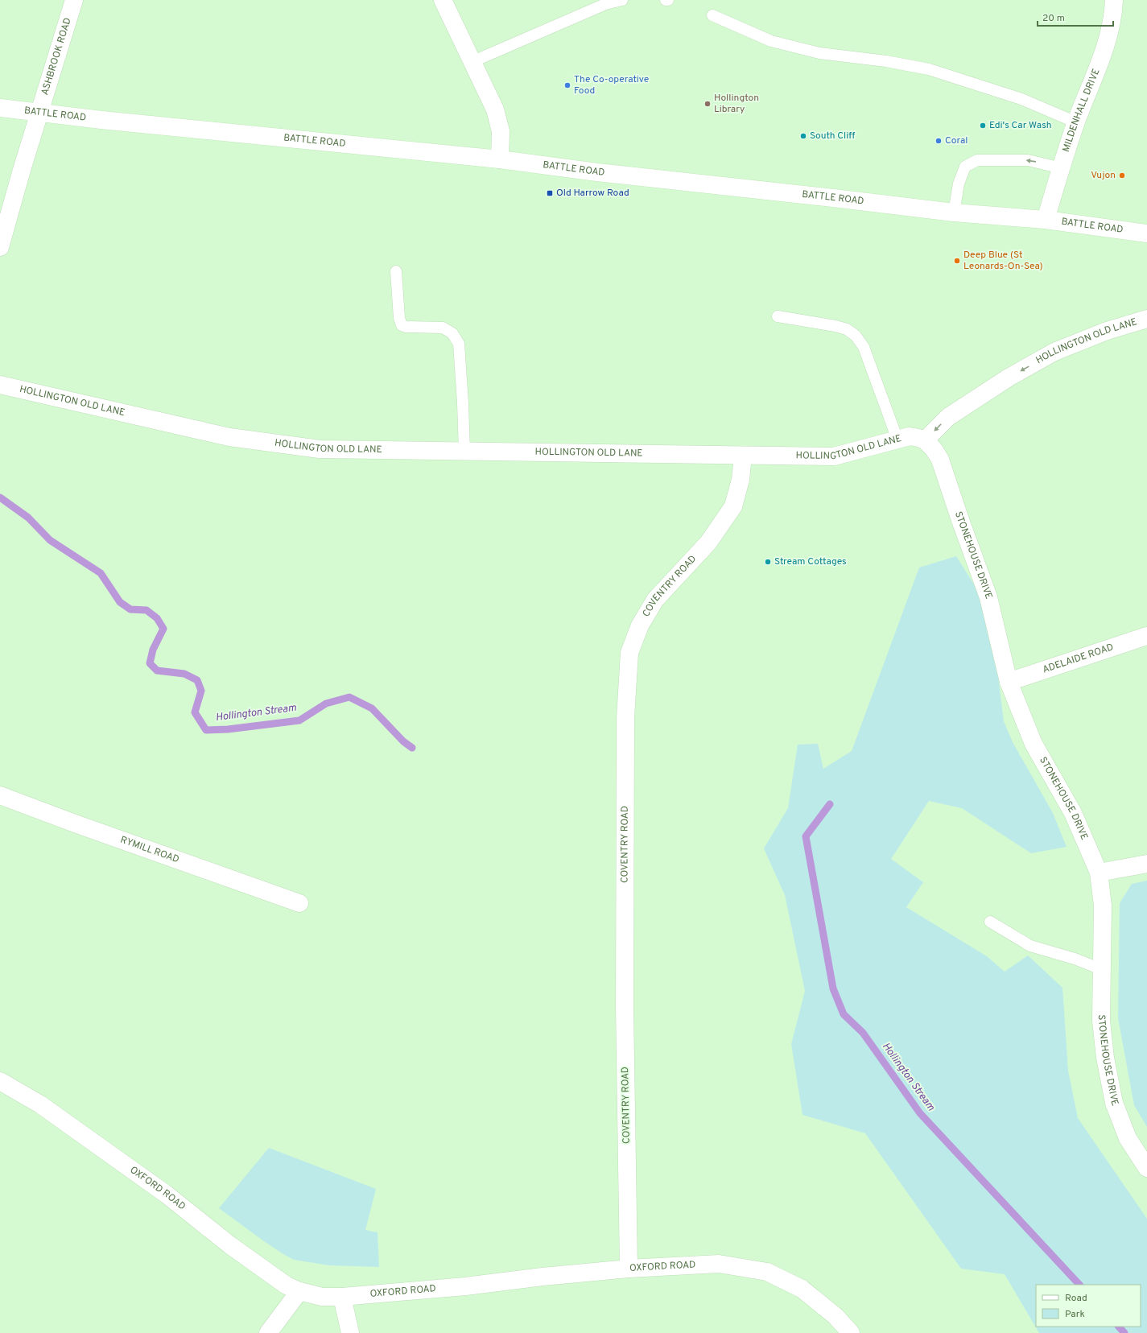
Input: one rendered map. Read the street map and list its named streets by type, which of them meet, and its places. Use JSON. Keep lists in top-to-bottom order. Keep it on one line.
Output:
{"streets":{"street":["ASHBROOK ROAD","MILDENHALL DRIVE","BATTLE ROAD","HOLLINGTON OLD LANE","STONEHOUSE DRIVE","COVENTRY ROAD","ADELAIDE ROAD","RYMILL ROAD","OXFORD ROAD"]},"crossings":[["ASHBROOK ROAD","BATTLE ROAD"],["MILDENHALL DRIVE","BATTLE ROAD"],["HOLLINGTON OLD LANE","STONEHOUSE DRIVE"],["HOLLINGTON OLD LANE","COVENTRY ROAD"],["STONEHOUSE DRIVE","ADELAIDE ROAD"],["COVENTRY ROAD","OXFORD ROAD"]],"water":["Hollington Stream"],"places":{"other":["The Co-operative Food","Hollington Library","Edi's Car Wash","South Cliff","Coral","Vujon","Deep Blue (St Leonards-On-Sea)","Stream Cottages"],"transit":["Old Harrow Road"]},"legend":["Road","Park"],"scale_bar":"20 m"}
